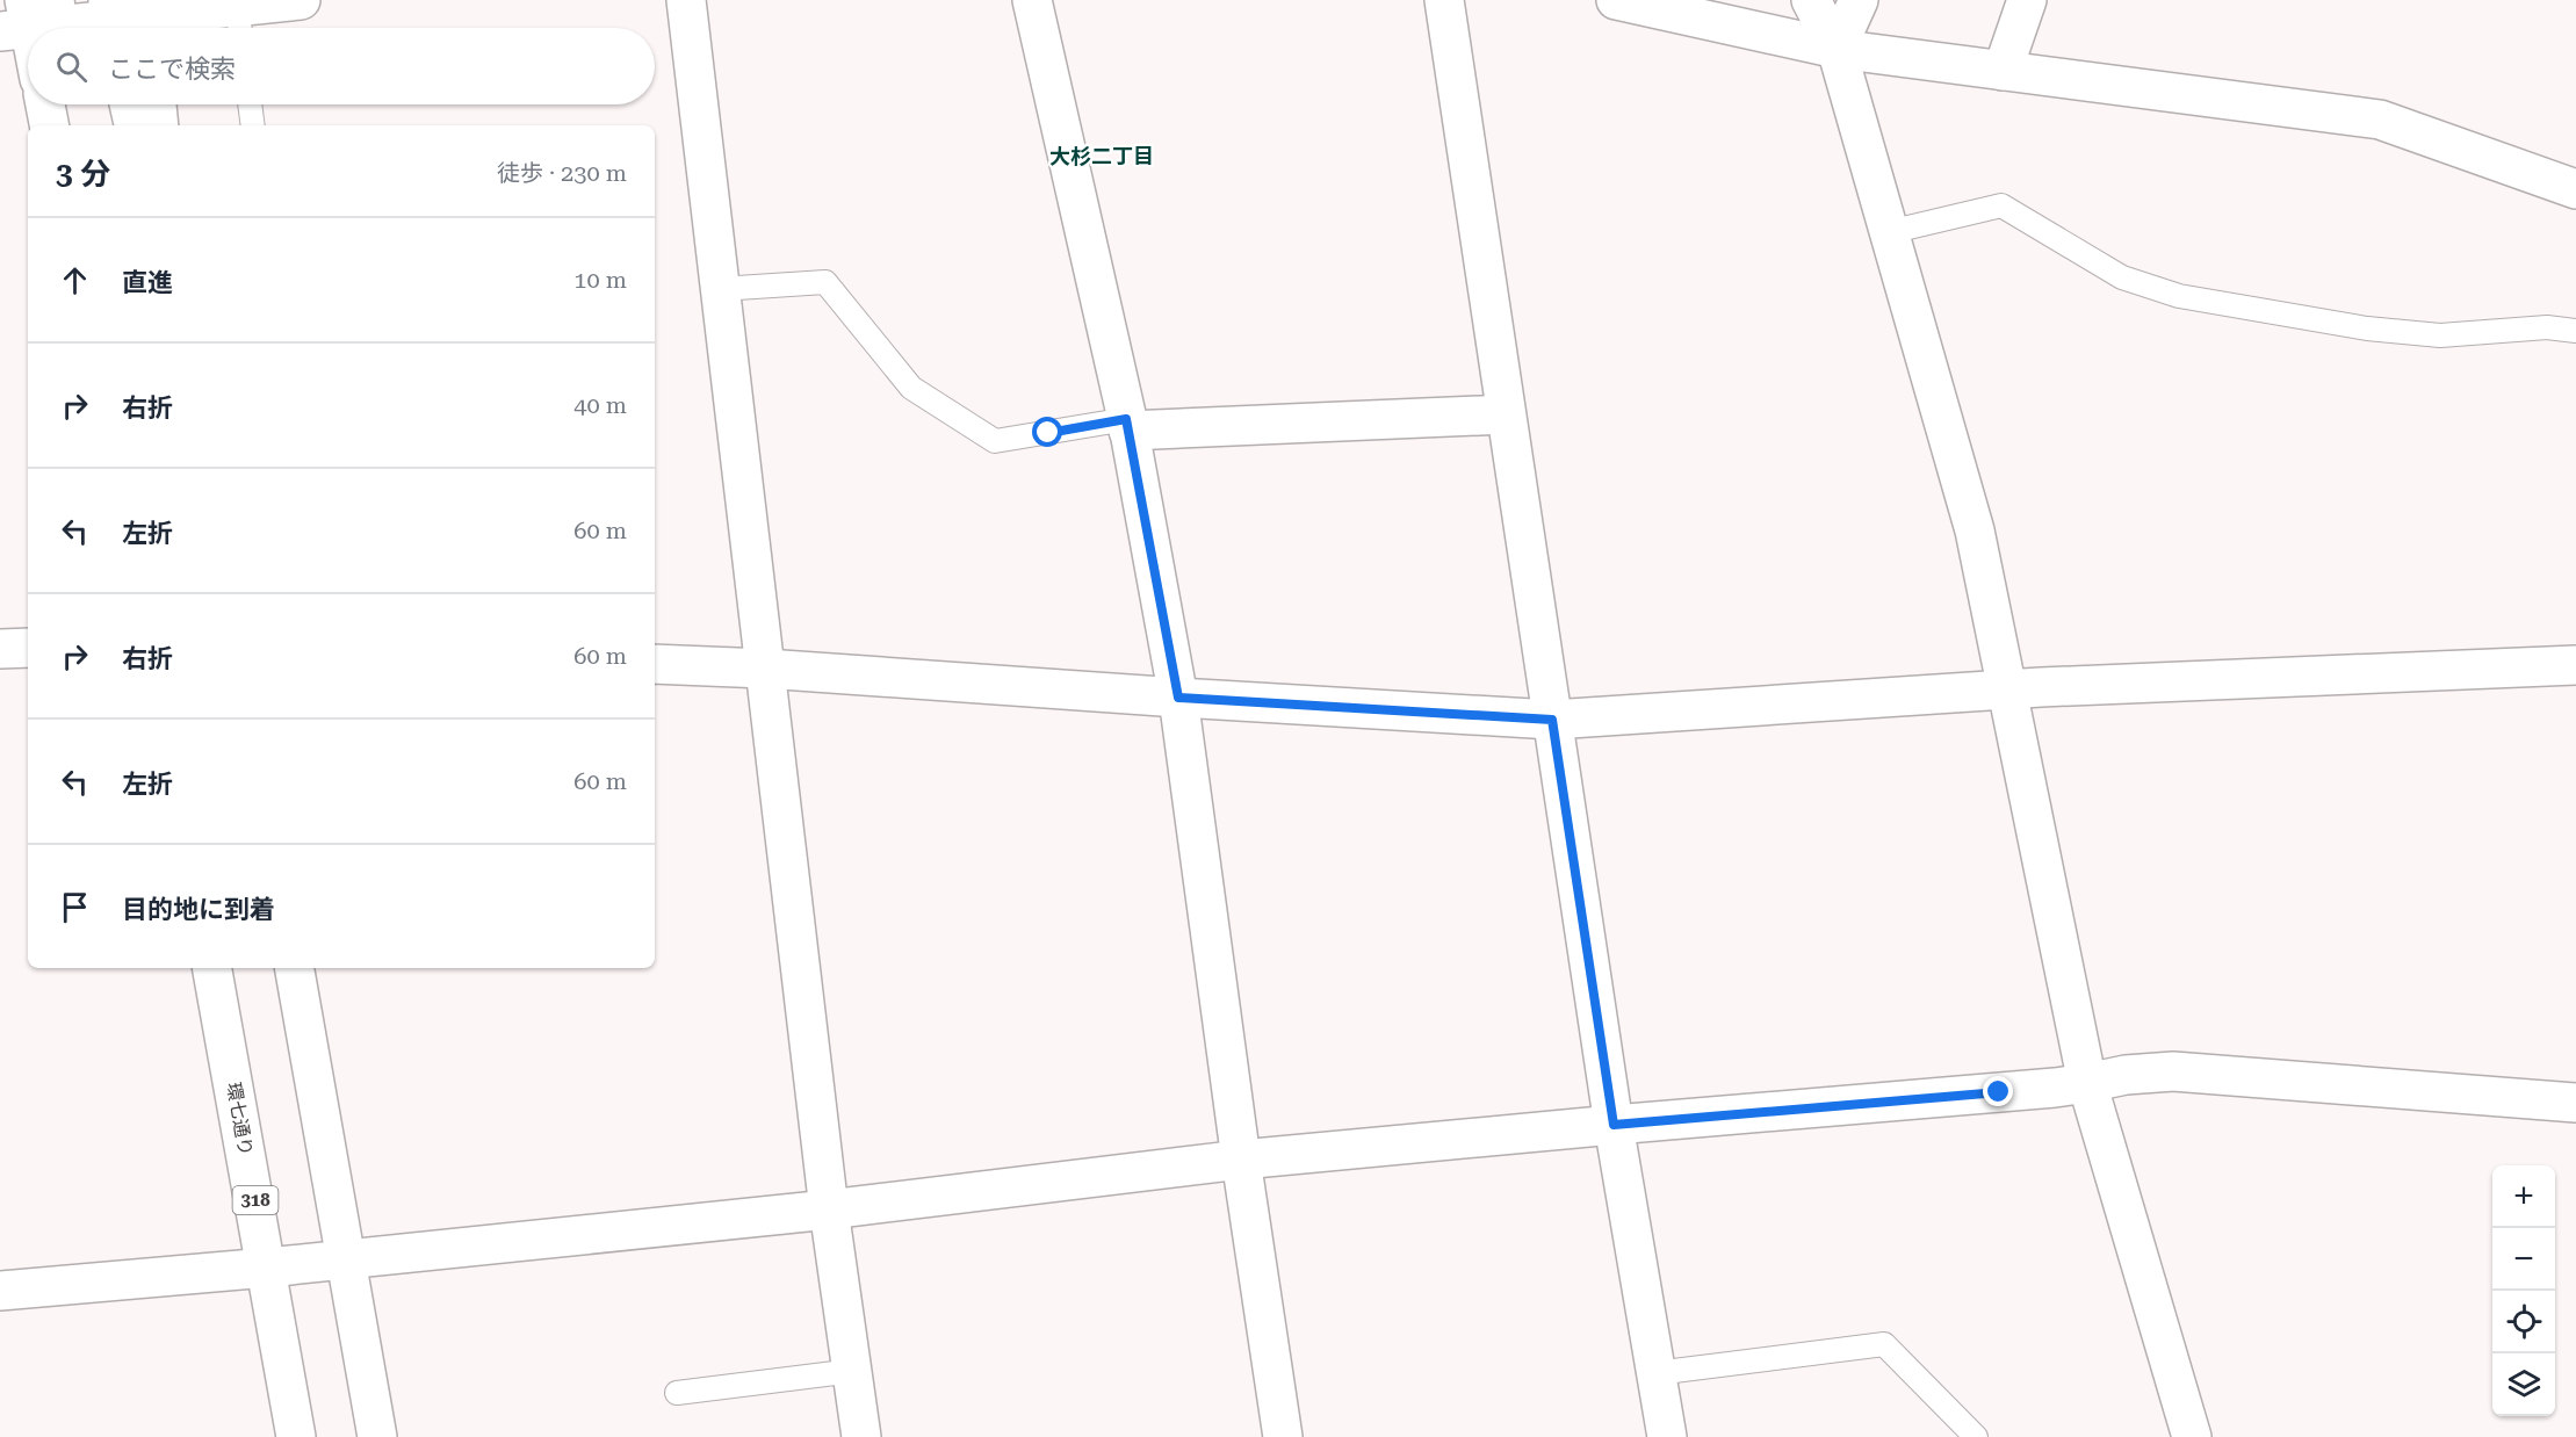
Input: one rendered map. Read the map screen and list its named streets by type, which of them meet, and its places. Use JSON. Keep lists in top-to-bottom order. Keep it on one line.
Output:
{"streets":{"street":["環七通り","318"]},"districts":["大杉二丁目"],"page":{"search":"ここで検索","heading":["3 分","徒歩 · 230 m"],"list":[["直進","10 m"],["右折","40 m"],["左折","60 m"],["右折","60 m"],["左折","60 m"],"目的地に到着"],"map_buttons":["+","−"]}}
